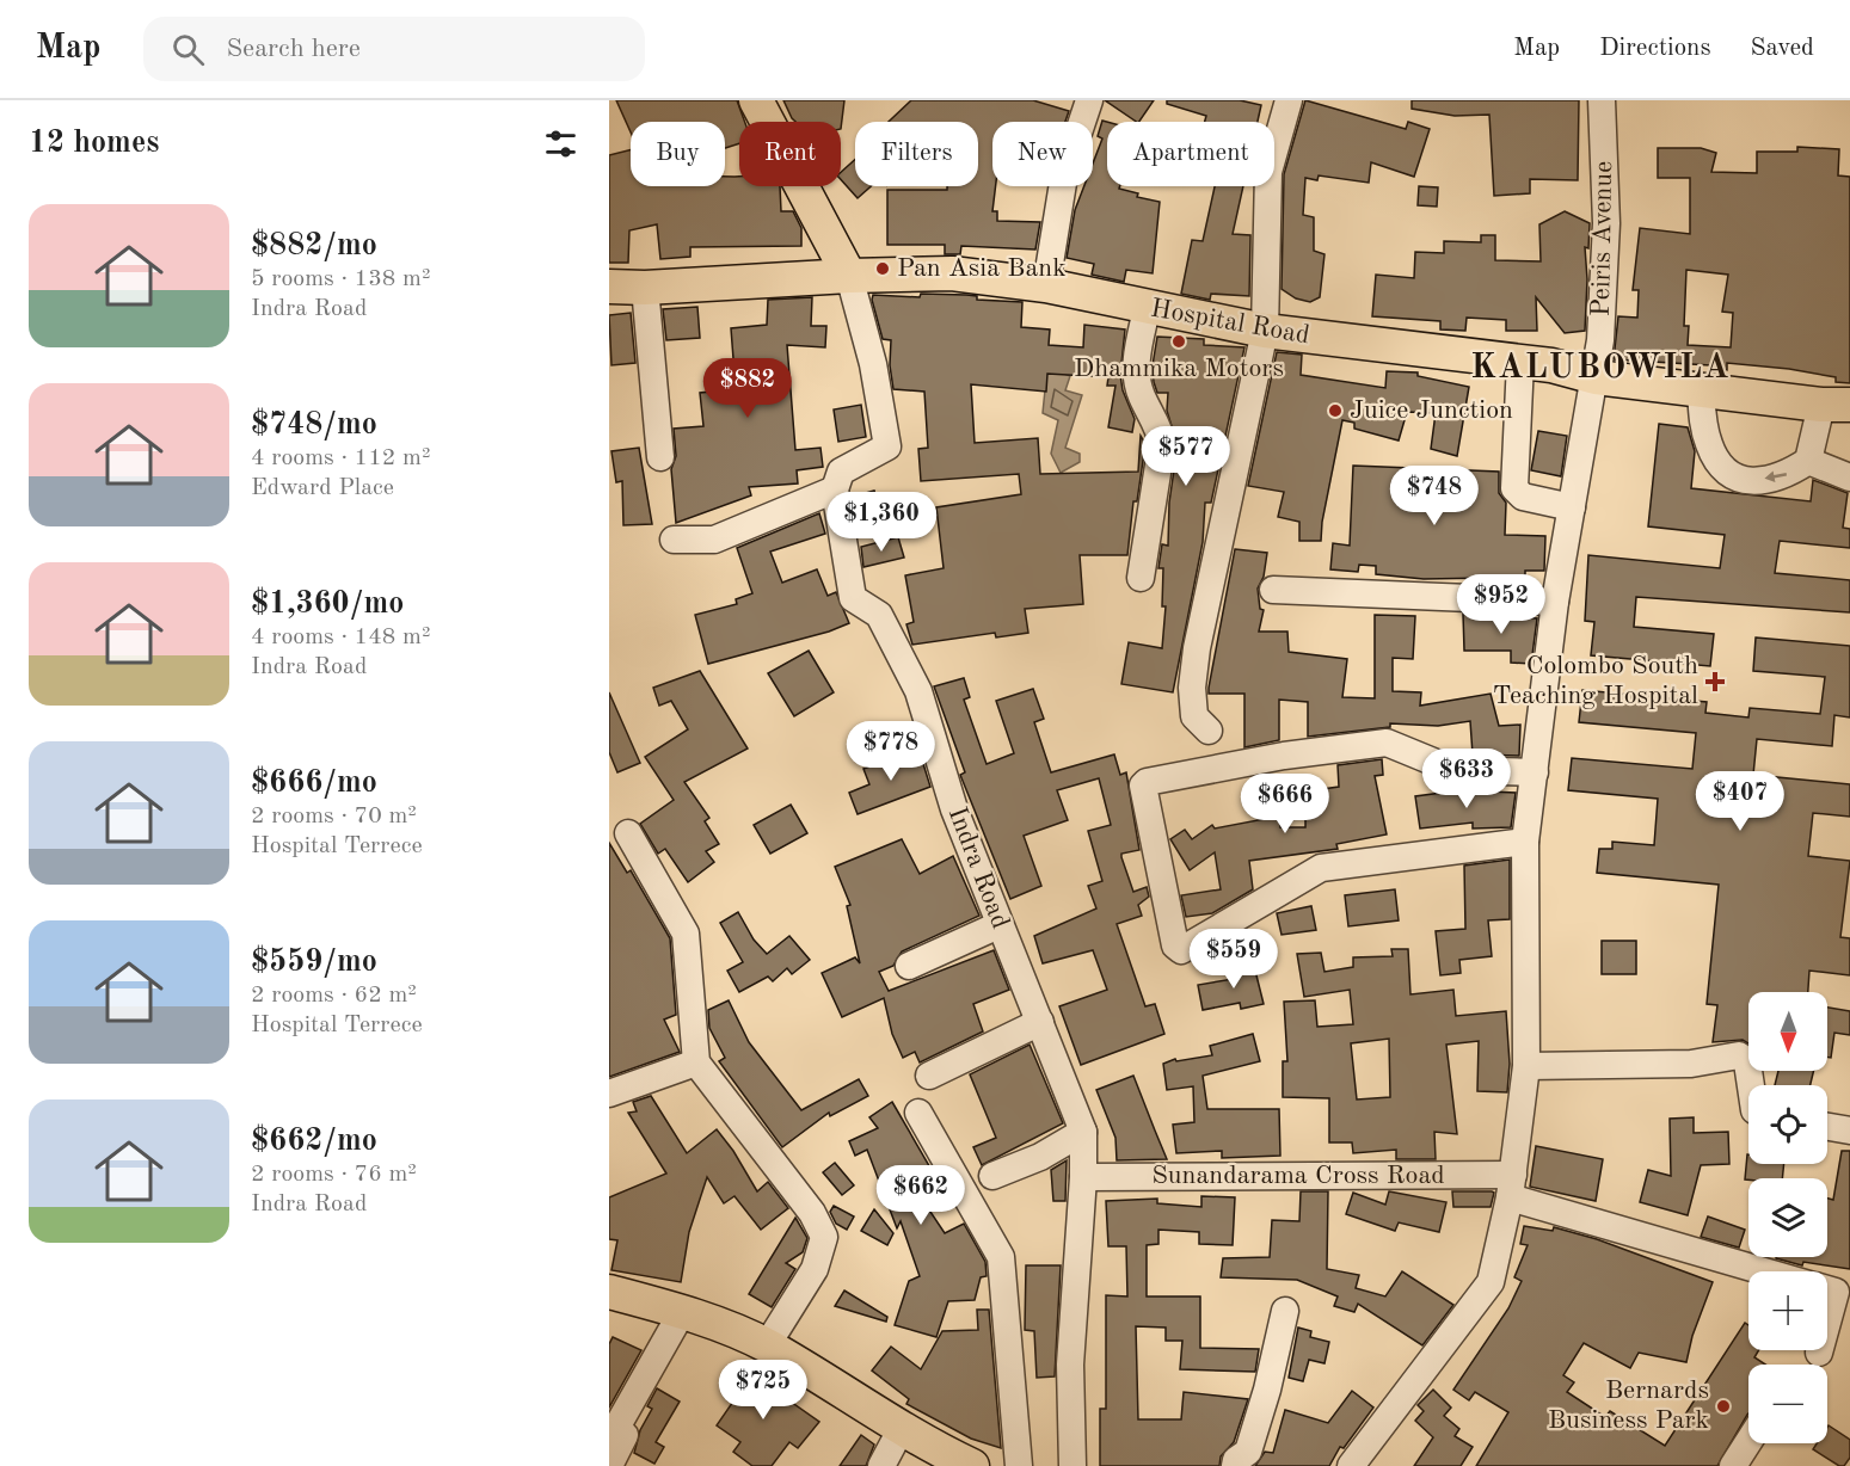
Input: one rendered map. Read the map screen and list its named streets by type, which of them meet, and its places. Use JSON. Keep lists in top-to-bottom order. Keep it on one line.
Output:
{"streets":{"main road":["Hospital Road"],"street":["Peiris Avenue","Indra Road","Sunandarama Cross Road"]},"crossings":[["Peiris Avenue","Hospital Road"],["Peiris Avenue","Sunandarama Cross Road"],["Indra Road","Sunandarama Cross Road"]],"districts":["KALUBOWILA"],"places":{"other":["Pan Asia Bank","Dhammika Motors","Juice Junction","Bernards Business Park"],"health":["Colombo South Teaching Hospital"]},"north":"bottom","page":{"header":"Map","search":"Search here","nav":["Map","Directions","Saved"],"heading":"12 homes","chip":["Buy","Rent","Filters","New","Apartment"],"list":[{"name":"$882/mo","note":"5 rooms · 138 m² · Indra Road"},{"name":"$748/mo","note":"4 rooms · 112 m² · Edward Place"},{"name":"$1,360/mo","note":"4 rooms · 148 m² · Indra Road"},{"name":"$666/mo","note":"2 rooms · 70 m² · Hospital Terrece"},{"name":"$559/mo","note":"2 rooms · 62 m² · Hospital Terrece"},{"name":"$662/mo","note":"2 rooms · 76 m² · Indra Road"}],"price":["$882","$577","$748","$1,360","$952","$778","$633","$407","$666","$559","$662","$725"],"map_buttons":["+","−"]}}
